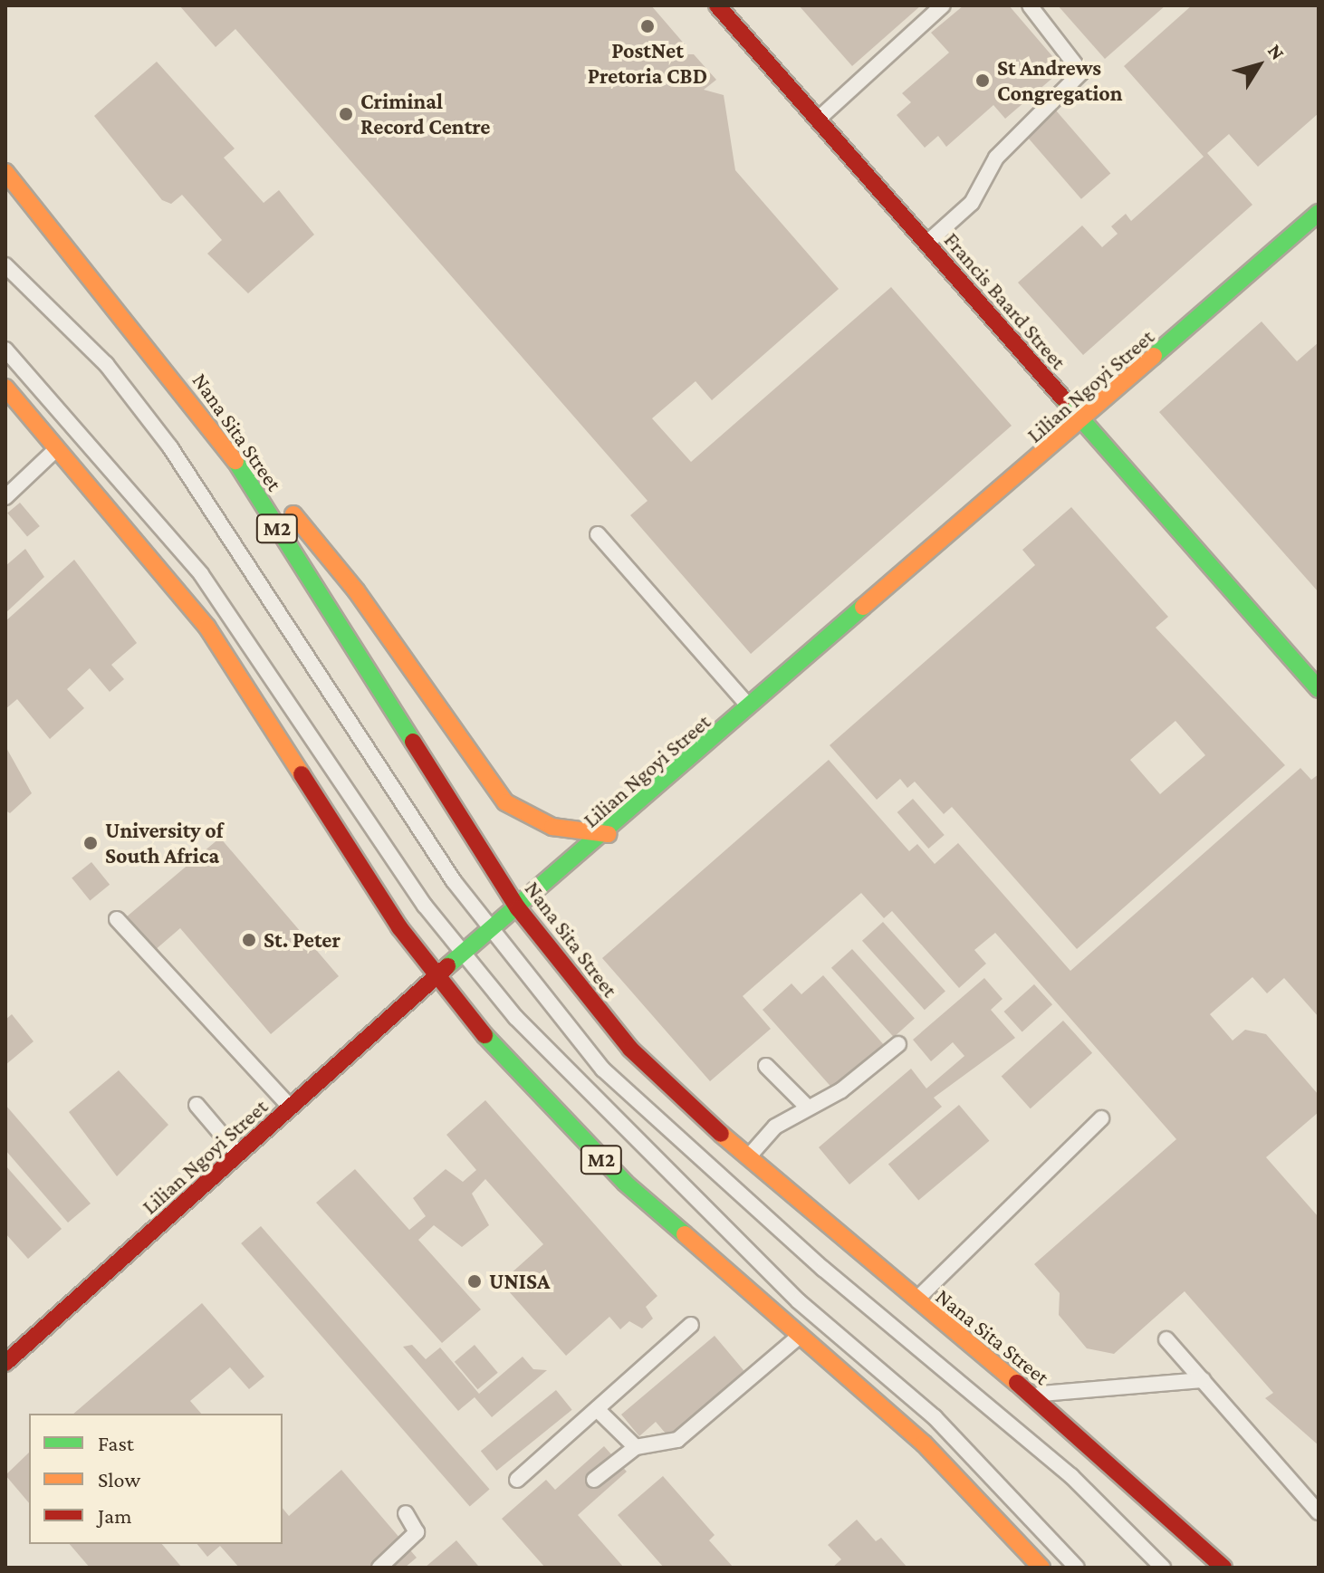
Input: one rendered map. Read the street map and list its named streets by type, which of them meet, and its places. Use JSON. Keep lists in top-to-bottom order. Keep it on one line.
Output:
{"streets":{"main road":["Francis Baard Street","Lilian Ngoyi Street","Nana Sita Street","M2"]},"crossings":[["Francis Baard Street","Lilian Ngoyi Street"],["Lilian Ngoyi Street","Nana Sita Street"],["Lilian Ngoyi Street","M2"]],"places":["PostNet Pretoria CBD","St Andrews Congregation","Criminal Record Centre","University of South Africa","St. Peter","UNISA"],"legend":["Fast","Slow","Jam"],"north":"top right"}
